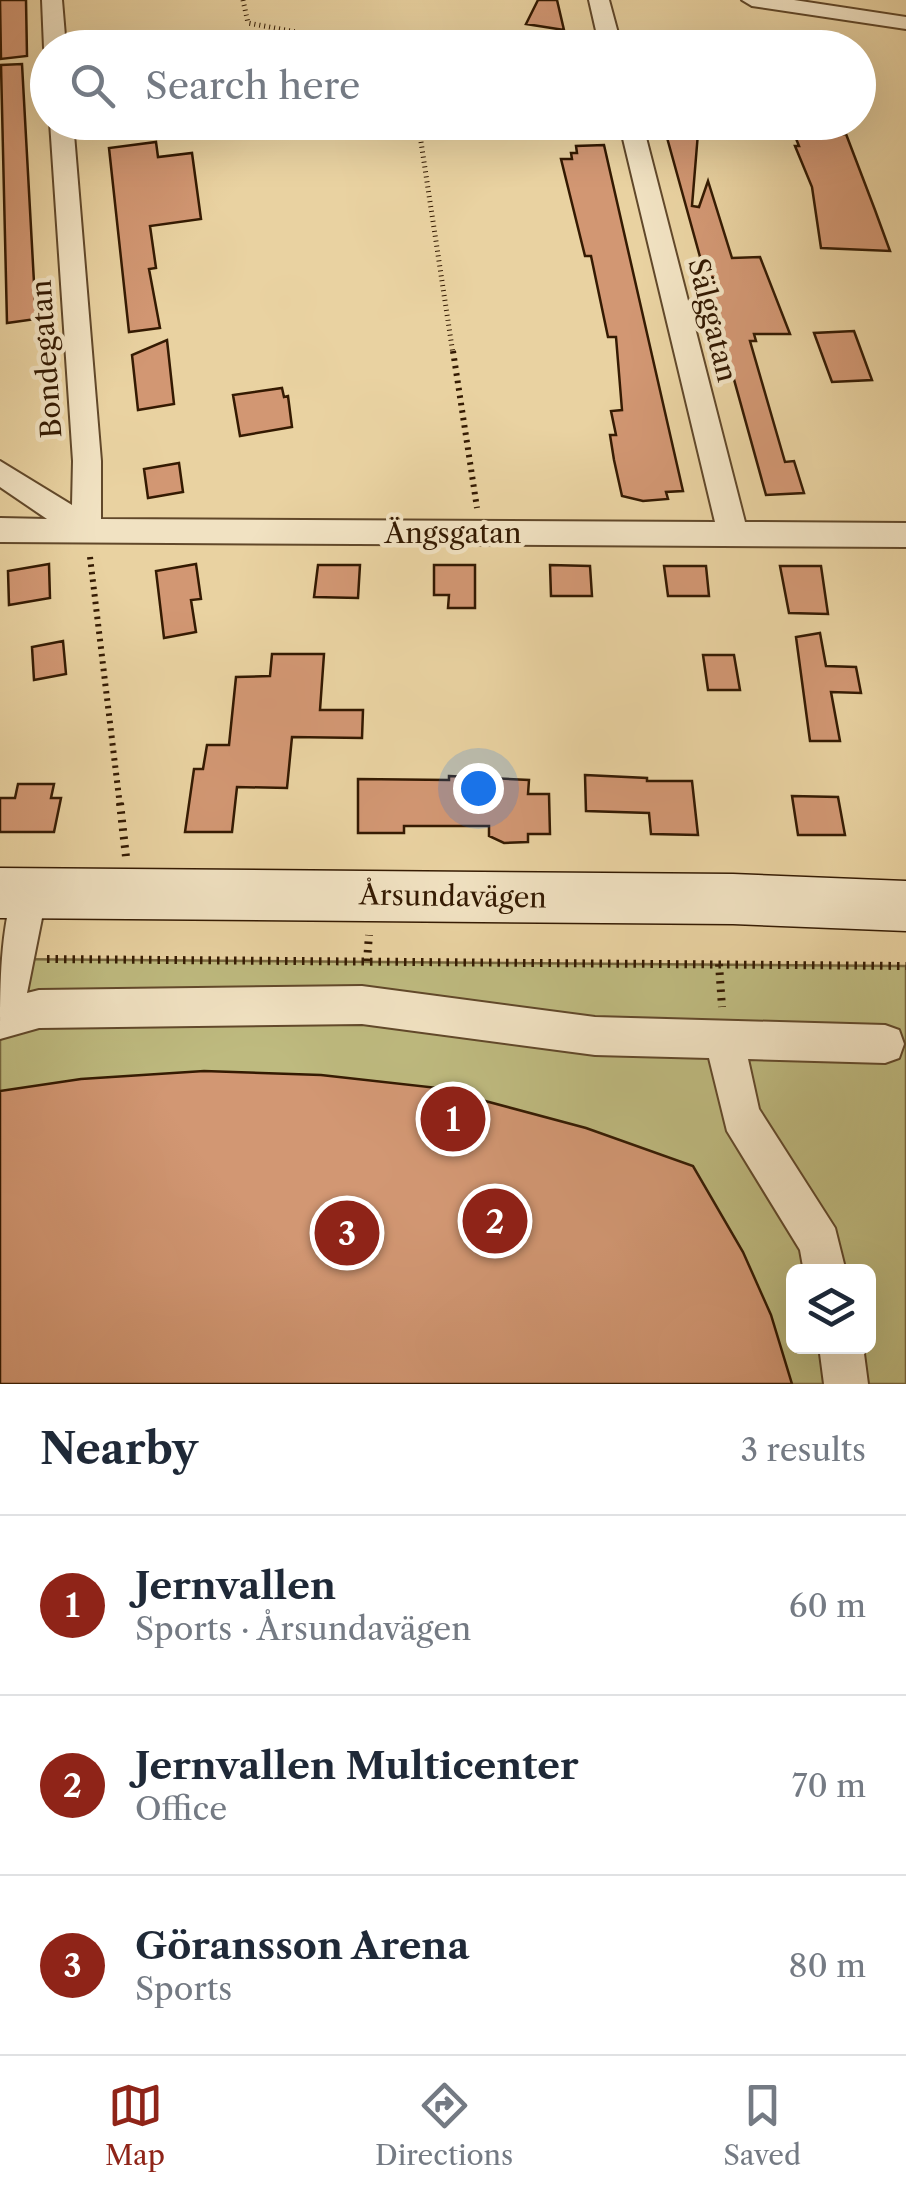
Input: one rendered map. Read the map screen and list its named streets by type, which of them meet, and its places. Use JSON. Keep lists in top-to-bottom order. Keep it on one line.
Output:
{"streets":{"main road":["Årsundavägen"],"street":["Sälggatan","Bondegatan","Ängsgatan"]},"crossings":[["Sälggatan","Ängsgatan"],["Bondegatan","Ängsgatan"]],"page":{"search":"Search here","pins":["1","2","3"],"heading":["Nearby","3 results"],"list":[{"mark":"1","name":"Jernvallen","note":"Sports · Årsundavägen","value":"60 m"},{"mark":"2","name":"Jernvallen Multicenter","note":"Office","value":"70 m"},{"mark":"3","name":"Göransson Arena","note":"Sports","value":"80 m"}],"nav":["Map","Directions","Saved"]}}
